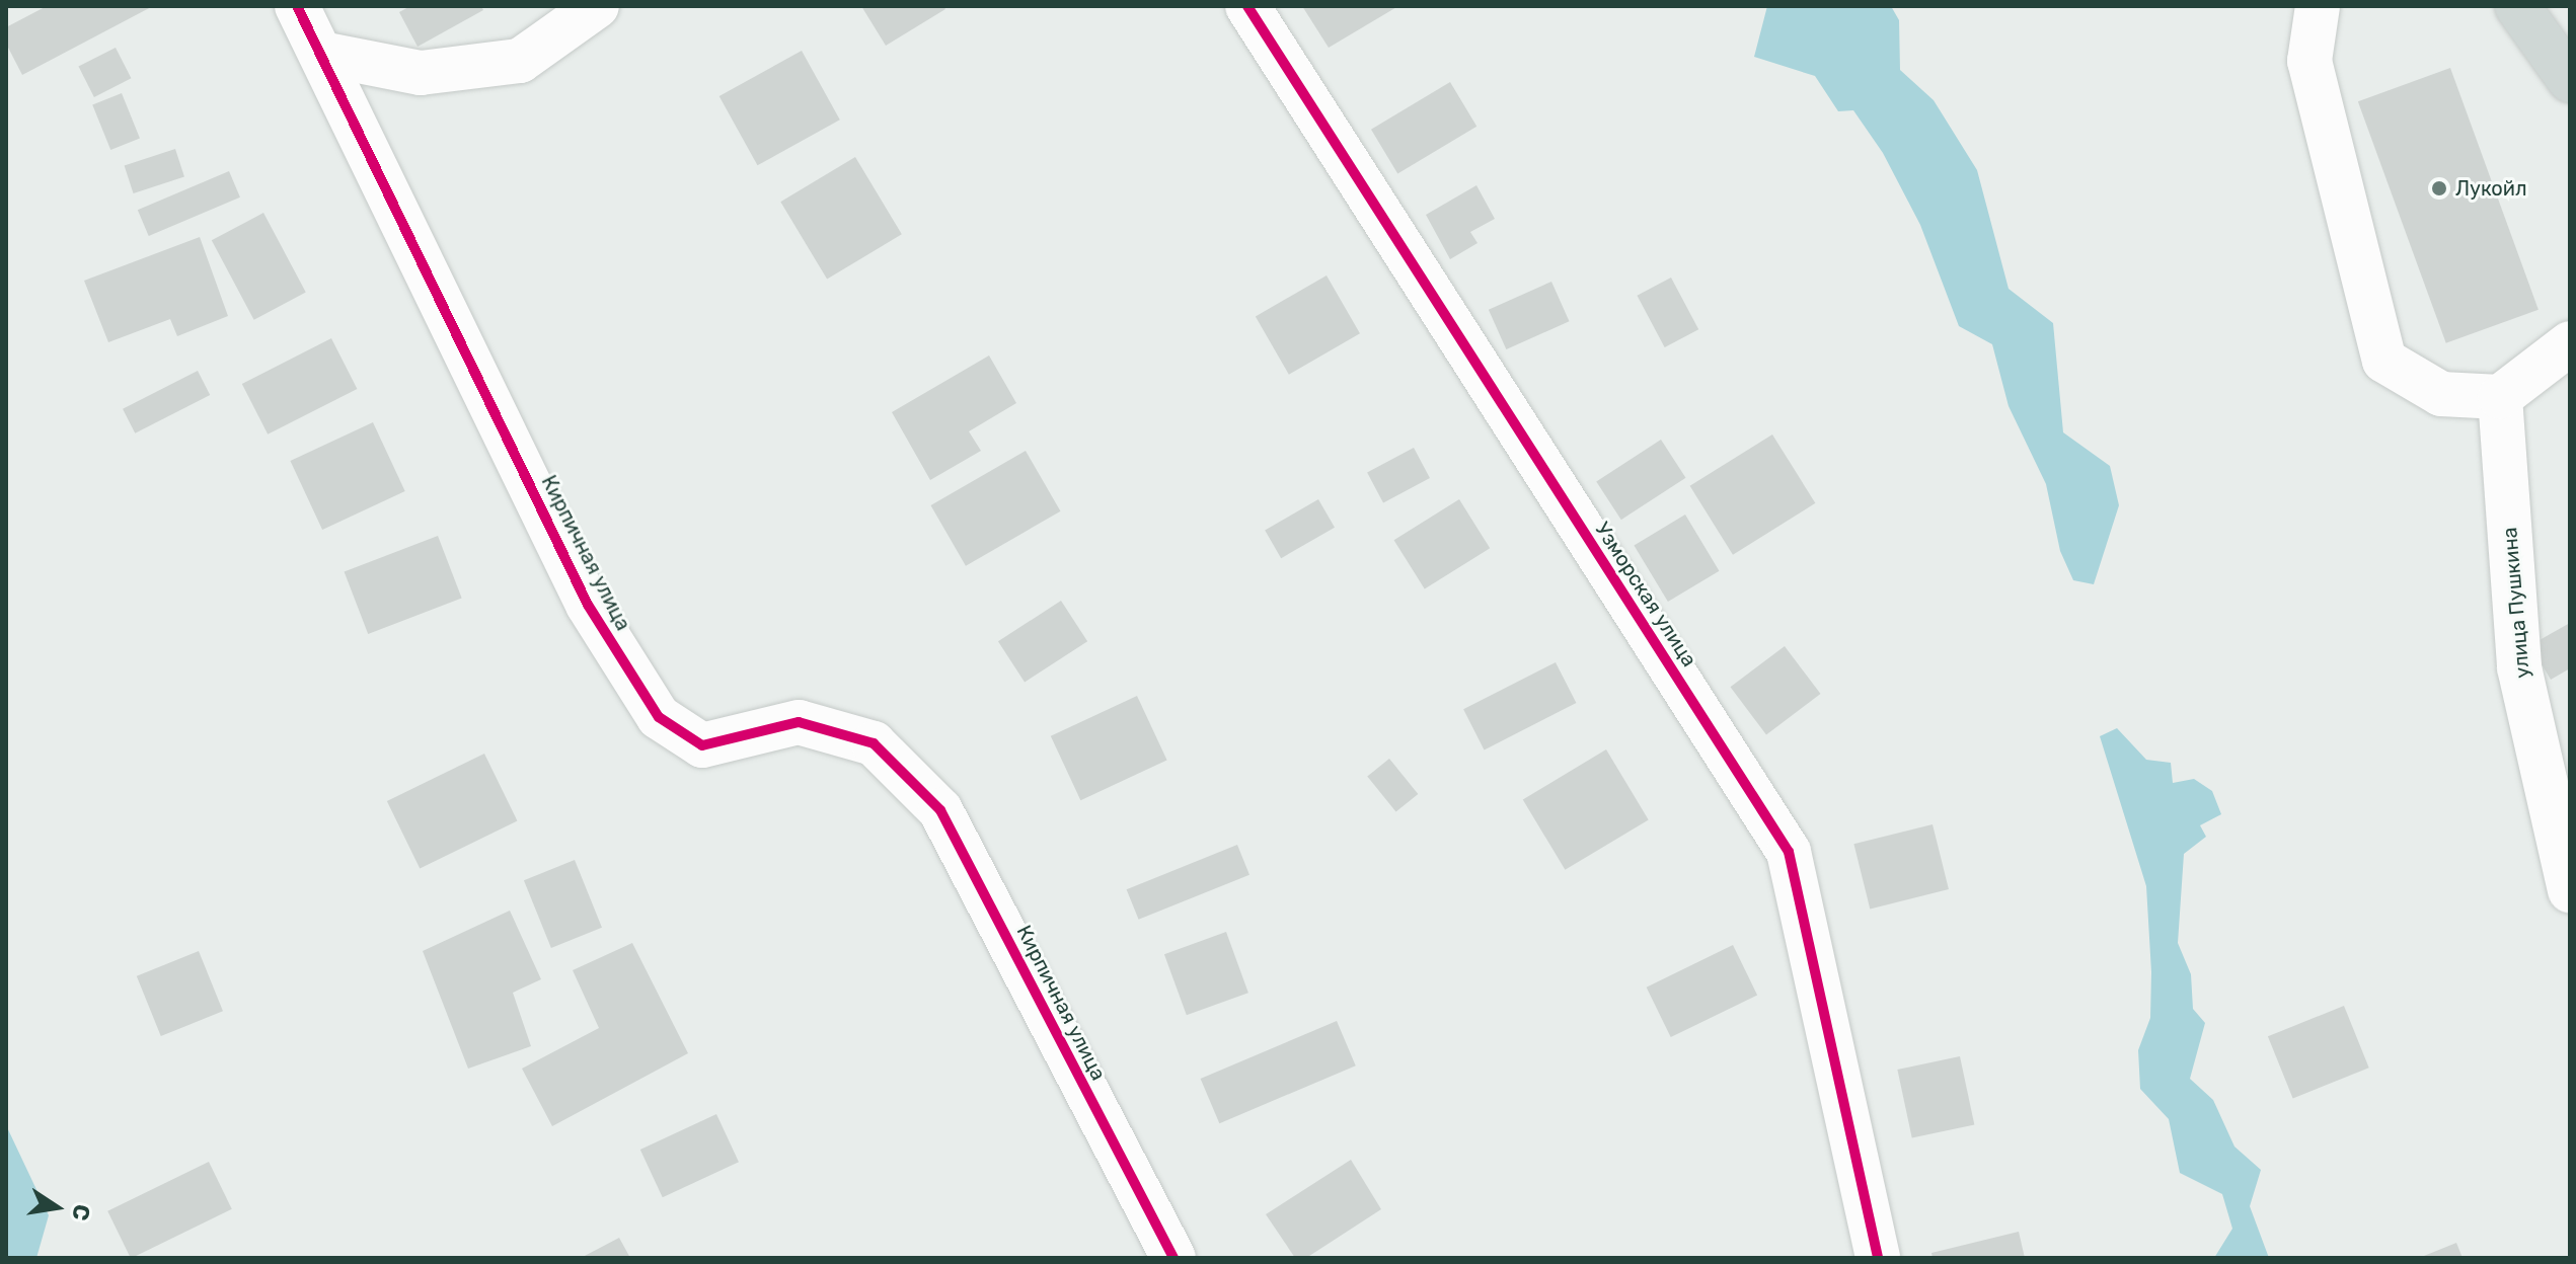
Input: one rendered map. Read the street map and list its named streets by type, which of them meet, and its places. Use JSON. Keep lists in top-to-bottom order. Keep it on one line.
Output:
{"streets":{"street":["Кирпичная улица","Узморская улица","улица Пушкина"]},"places":["Лукойл"],"north":"right"}
